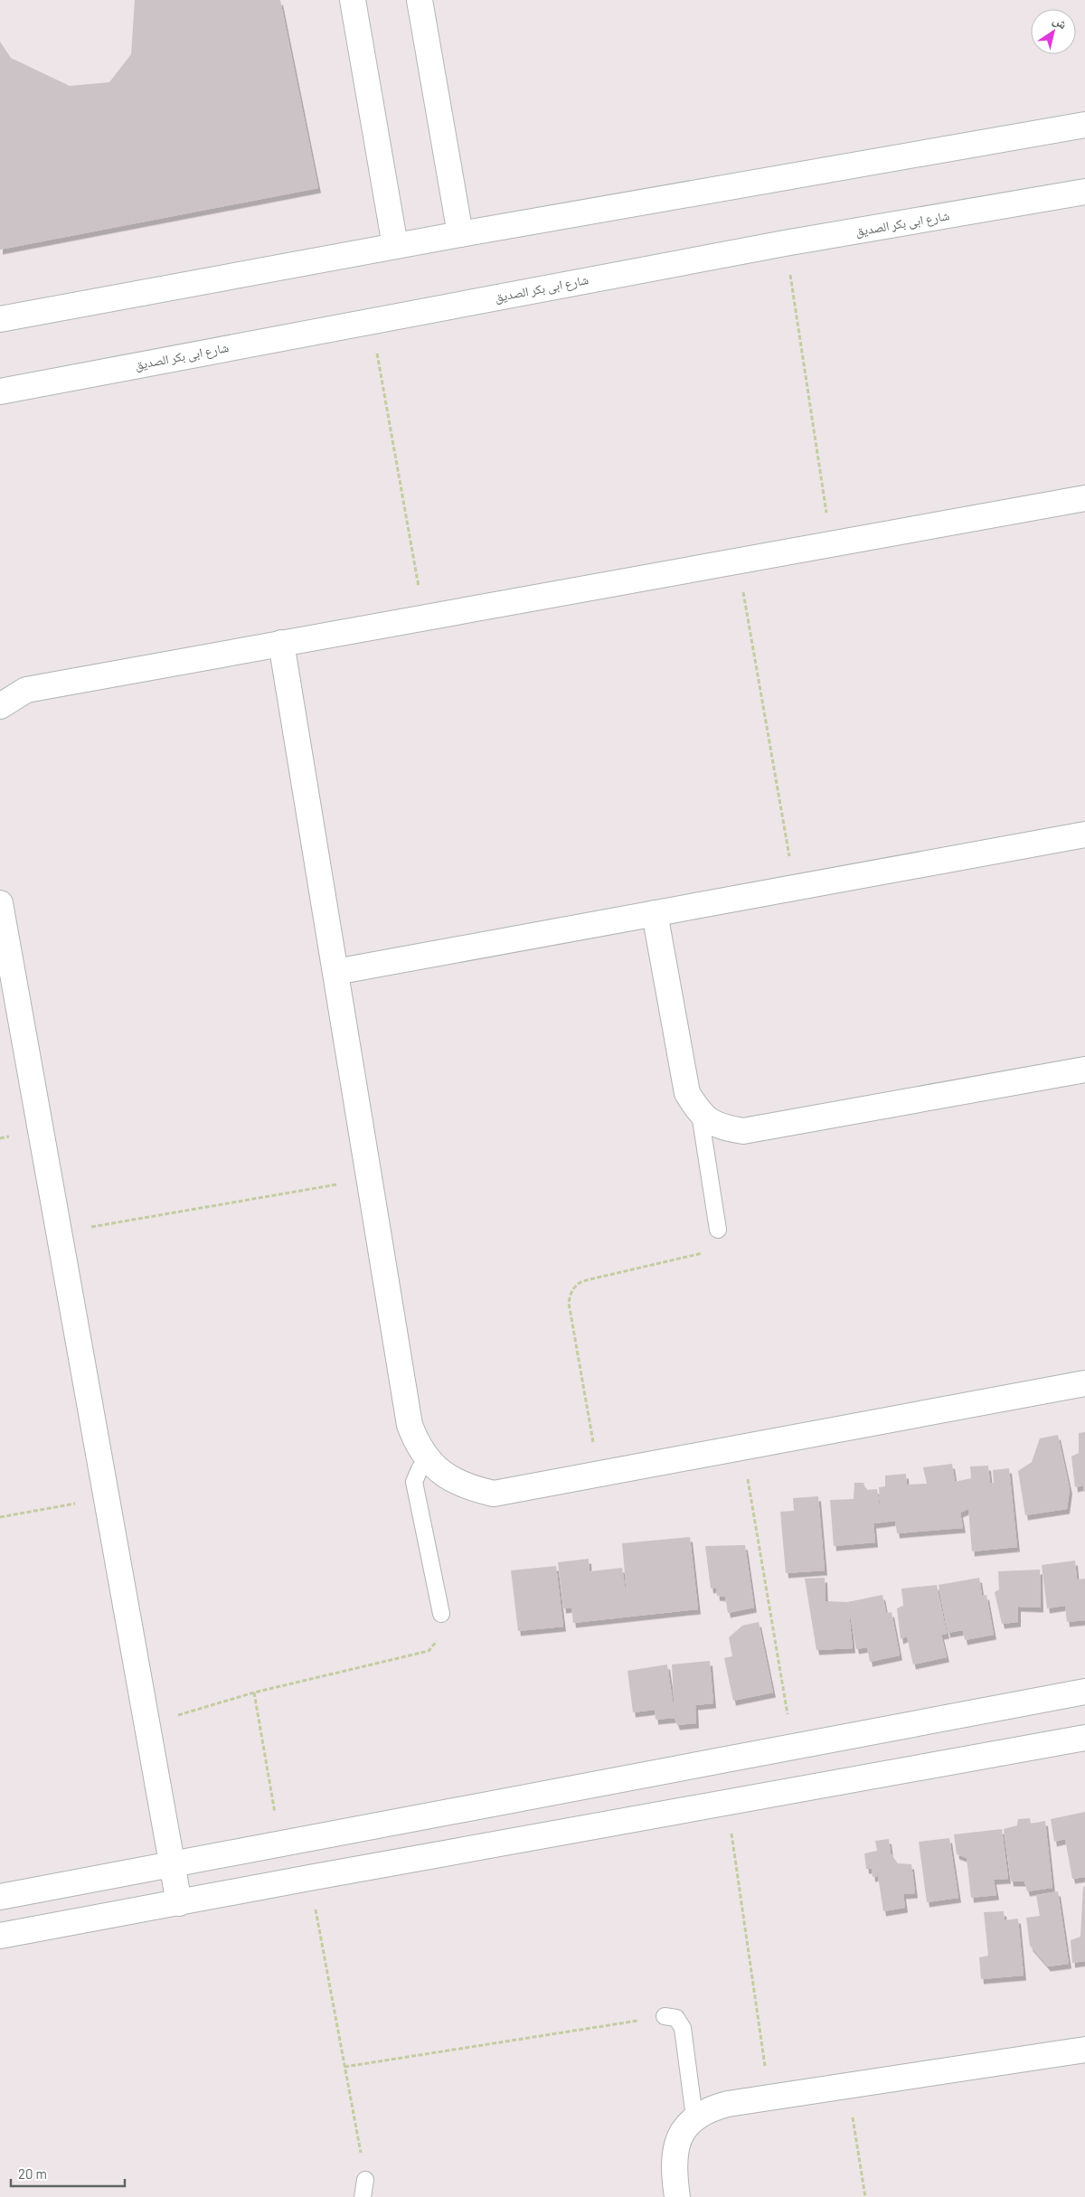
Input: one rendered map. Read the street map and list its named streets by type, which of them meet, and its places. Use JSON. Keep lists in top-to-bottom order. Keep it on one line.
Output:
{"streets":{"street":["شارع ابى بكر الصديق"]},"scale_bar":"20 m","north":"top right"}
